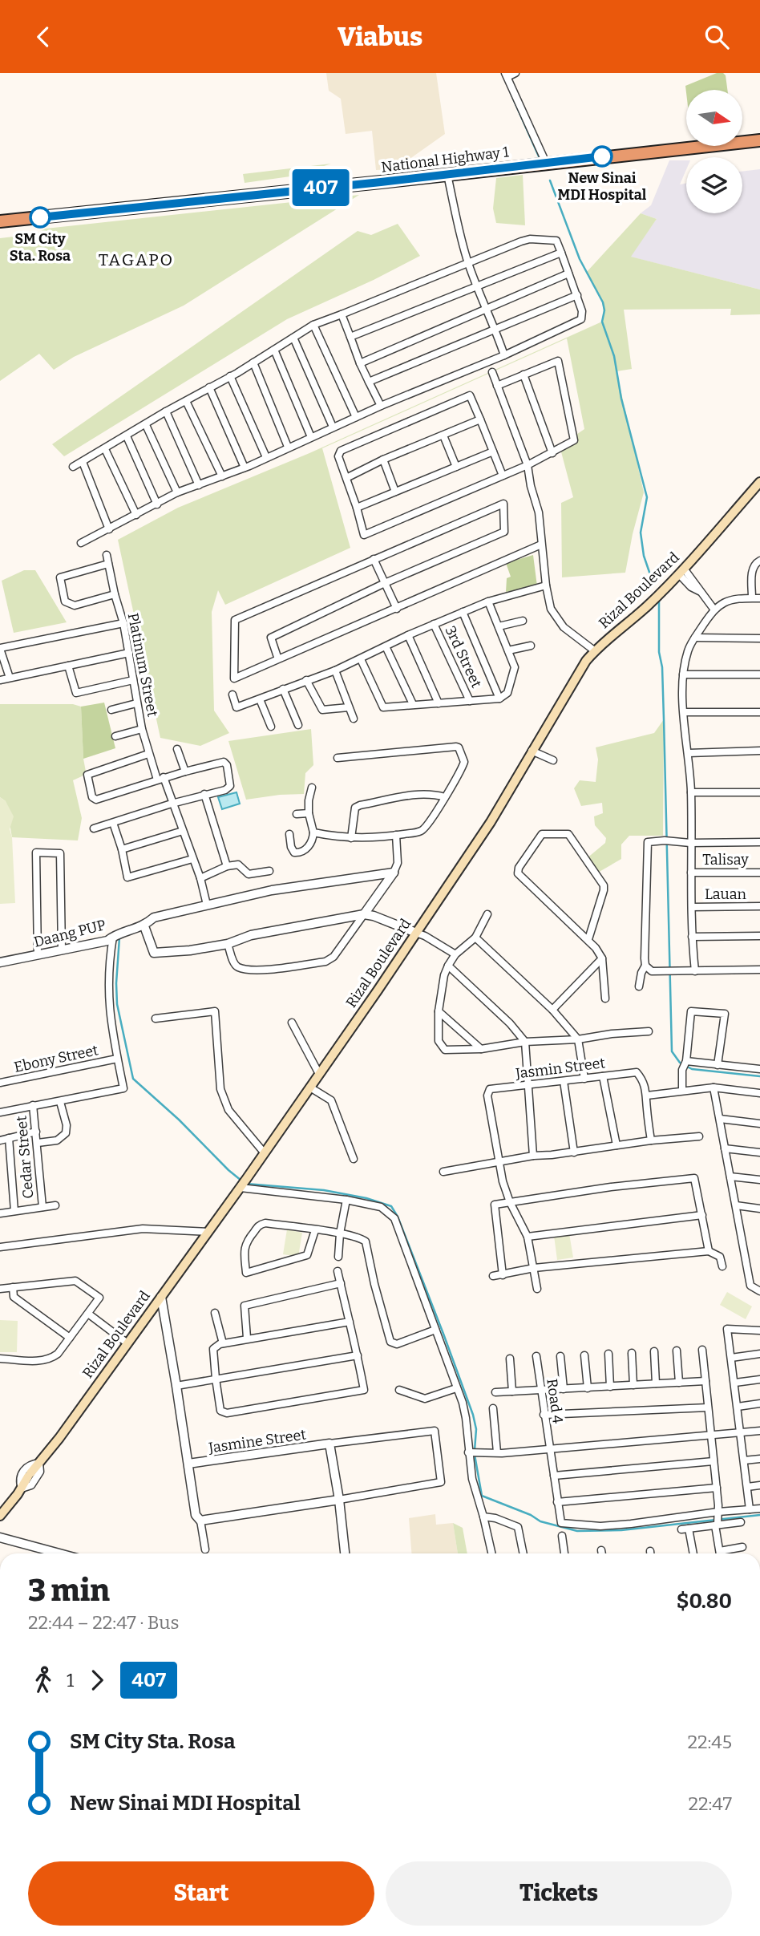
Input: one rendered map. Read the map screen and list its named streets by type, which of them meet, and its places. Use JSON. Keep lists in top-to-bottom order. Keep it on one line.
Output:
{"streets":{"highway":["National Highway 1"],"main road":["Rizal Boulevard"],"street":["3rd Street","Platinum Street","Talisay","Lauan","Daang PUP","Ebony Street","Jasmin Street","Cedar Street","Road 4","Jasmine Street"]},"crossings":[["Platinum Street","Daang PUP"]],"districts":["TAGAPO"],"places":["New Sinai MDI Hospital","SM City Sta. Rosa"],"lines":["bus line 407"],"north":"right","page":{"header":"Viabus","on_map":"407","heading":["3 min","22:44 – 22:47 · Bus","$0.80"],"legs":["1","407"],"list":[{"name":"SM City Sta. Rosa","value":"22:45"},{"name":"New Sinai MDI Hospital","value":"22:47"}],"buttons":["Start","Tickets"]}}
